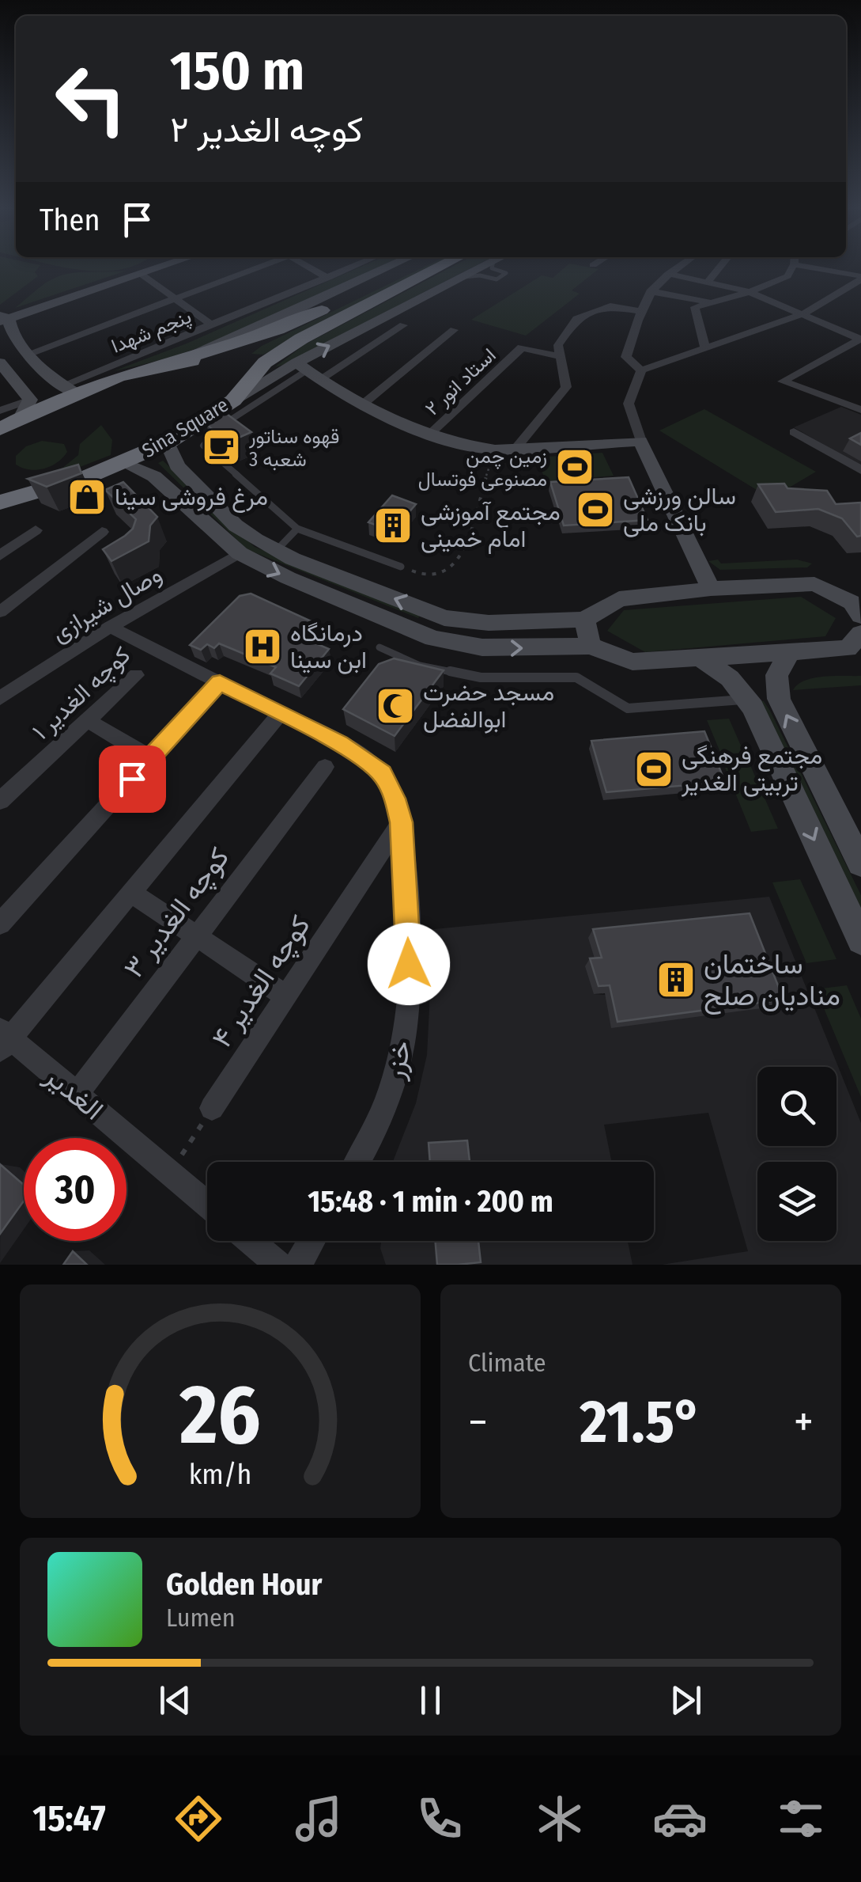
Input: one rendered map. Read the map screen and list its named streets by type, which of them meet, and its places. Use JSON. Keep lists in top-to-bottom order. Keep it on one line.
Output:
{"streets":{"highway":["Sina Square"],"street":["پنجم شهدا","استاد انور ۲","وصال شیرازی","کوچه الغدیر ۱","کوچه الغدیر ۳","کوچه الغدیر ۴","خزر","الغدیر"]},"crossings":[["پنجم شهدا","Sina Square"],["وصال شیرازی","خزر"],["کوچه الغدیر ۳","الغدیر"],["کوچه الغدیر ۴","خزر"]],"places":{"cafe":["قهوه سناتور شعبه 3"],"sports":["زمین چمن مصنوعی فوتسال","سالن ورزشی بانک ملی","مجتمع فرهنگی تربیتی الغدیر"],"shop":["مرغ فروشی سینا"],"building":["مجتمع آموزشی امام خمینی","ساختمان منادیان صلح"],"hospital":["درمانگاه ابن سینا"],"mosque":["مسجد حضرت ابوالفضل"]},"page":{"turn":["150 m","کوچه الغدیر ۲"],"then":"Then","limit":"30","trip":"15:48 · 1 min · 200 m","tile":"Climate","heat":["−","21.5°","+"],"song":["Golden Hour","Lumen"],"tabs":"15:47","gauge":["26","km/h"]}}
